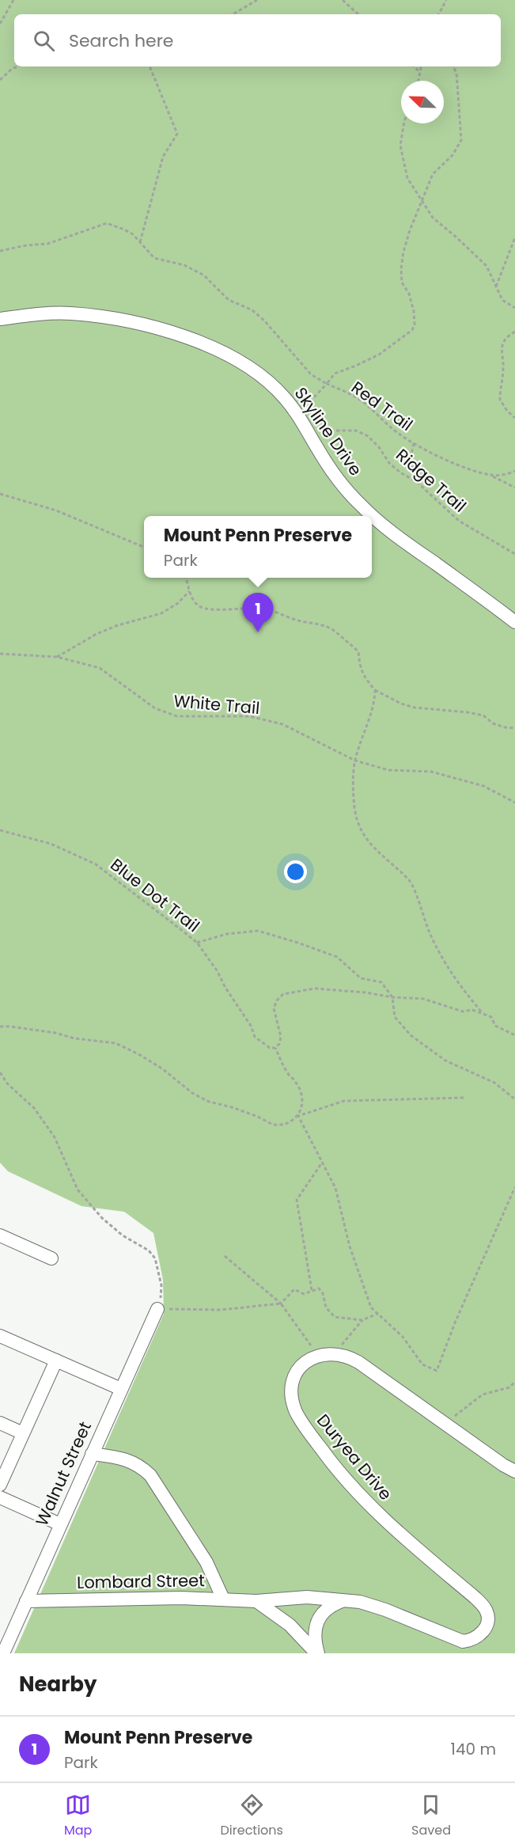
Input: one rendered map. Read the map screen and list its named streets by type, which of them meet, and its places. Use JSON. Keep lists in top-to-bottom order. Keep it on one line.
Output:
{"streets":{"street":["Skyline Drive","Duryea Drive","Walnut Street","Lombard Street"],"path":["Red Trail","Ridge Trail","White Trail","Blue Dot Trail"]},"crossings":[["Red Trail","Skyline Drive"],["Skyline Drive","Ridge Trail"],["Duryea Drive","Lombard Street"],["Walnut Street","Lombard Street"]],"north":"top left","page":{"search":"Search here","popup":["Mount Penn Preserve","Park"],"pins":"1","heading":"Nearby","list":[{"mark":"1","name":"Mount Penn Preserve","note":"Park","value":"140 m"}],"nav":["Map","Directions","Saved"]}}
